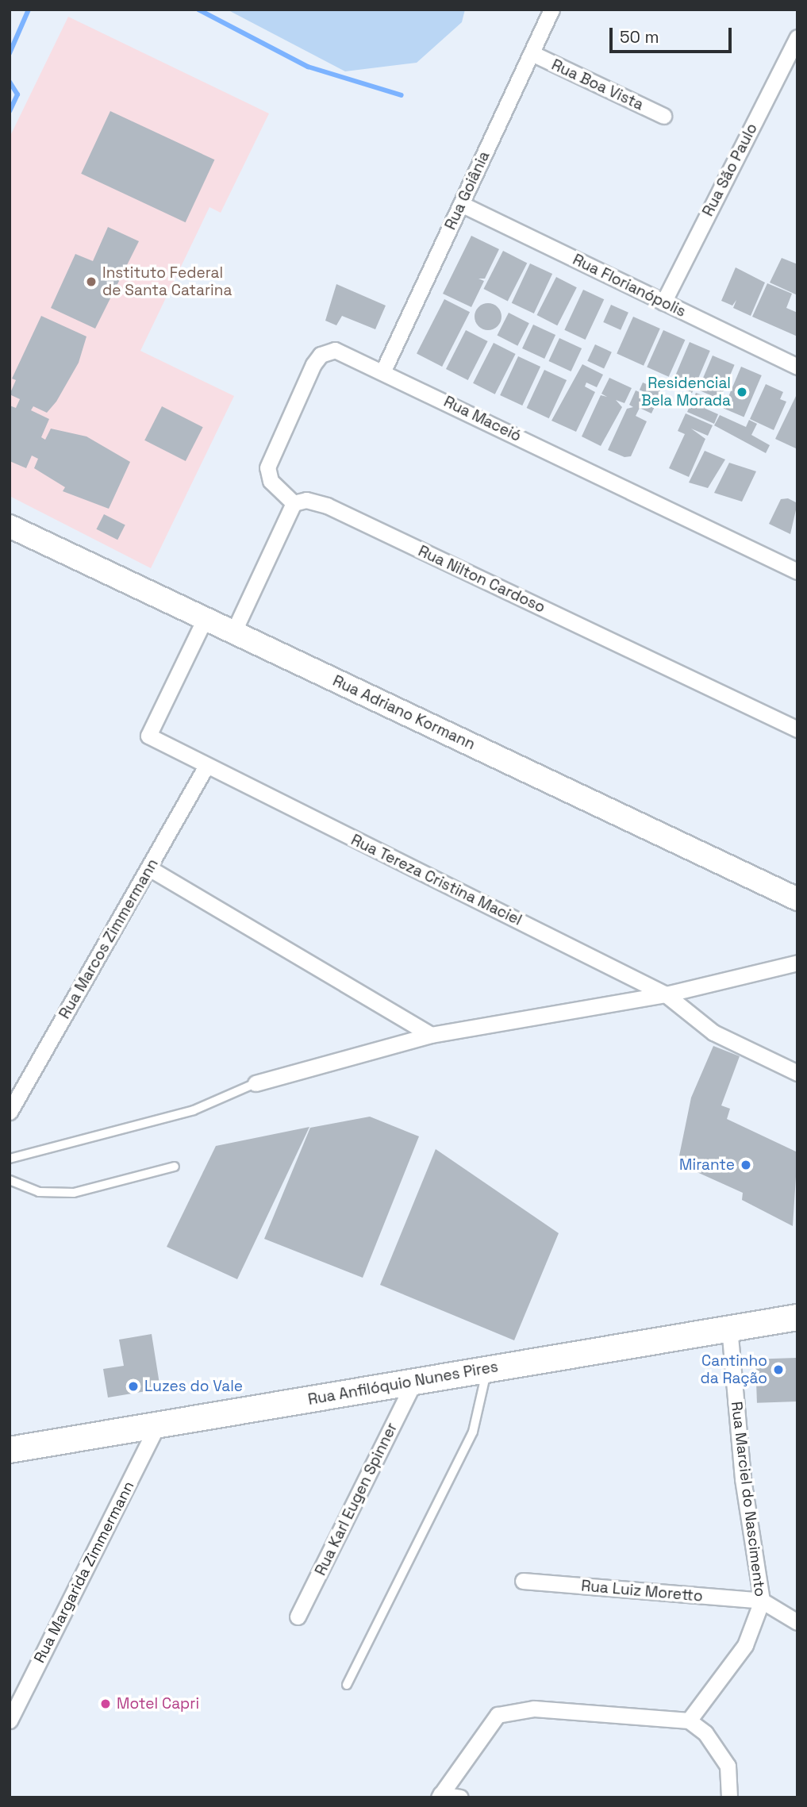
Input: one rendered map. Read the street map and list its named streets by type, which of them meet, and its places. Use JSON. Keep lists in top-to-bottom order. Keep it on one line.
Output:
{"streets":{"main road":["Rua Anfilóquio Nunes Pires"],"street":["Rua Boa Vista","Rua São Paulo","Rua Goiânia","Rua Florianópolis","Rua Maceió","Rua Nilton Cardoso","Rua Adriano Kormann","Rua Tereza Cristina Maciel","Rua Marcos Zimmermann","Rua Karl Eugen Spinner","Rua Marciel do Nascimento","Rua Margarida Zimmermann","Rua Luiz Moretto"]},"crossings":[["Rua Boa Vista","Rua Goiânia"],["Rua São Paulo","Rua Florianópolis"],["Rua Goiânia","Rua Florianópolis"],["Rua Goiânia","Rua Maceió"],["Rua Maceió","Rua Nilton Cardoso"],["Rua Adriano Kormann","Rua Tereza Cristina Maciel"],["Rua Tereza Cristina Maciel","Rua Marcos Zimmermann"],["Rua Anfilóquio Nunes Pires","Rua Karl Eugen Spinner"],["Rua Anfilóquio Nunes Pires","Rua Marciel do Nascimento"],["Rua Anfilóquio Nunes Pires","Rua Margarida Zimmermann"],["Rua Marciel do Nascimento","Rua Luiz Moretto"]],"places":["Instituto Federal de Santa Catarina","Residencial Bela Morada","Mirante","Cantinho da Ração","Luzes do Vale","Motel Capri"],"scale_bar":"50 m"}
